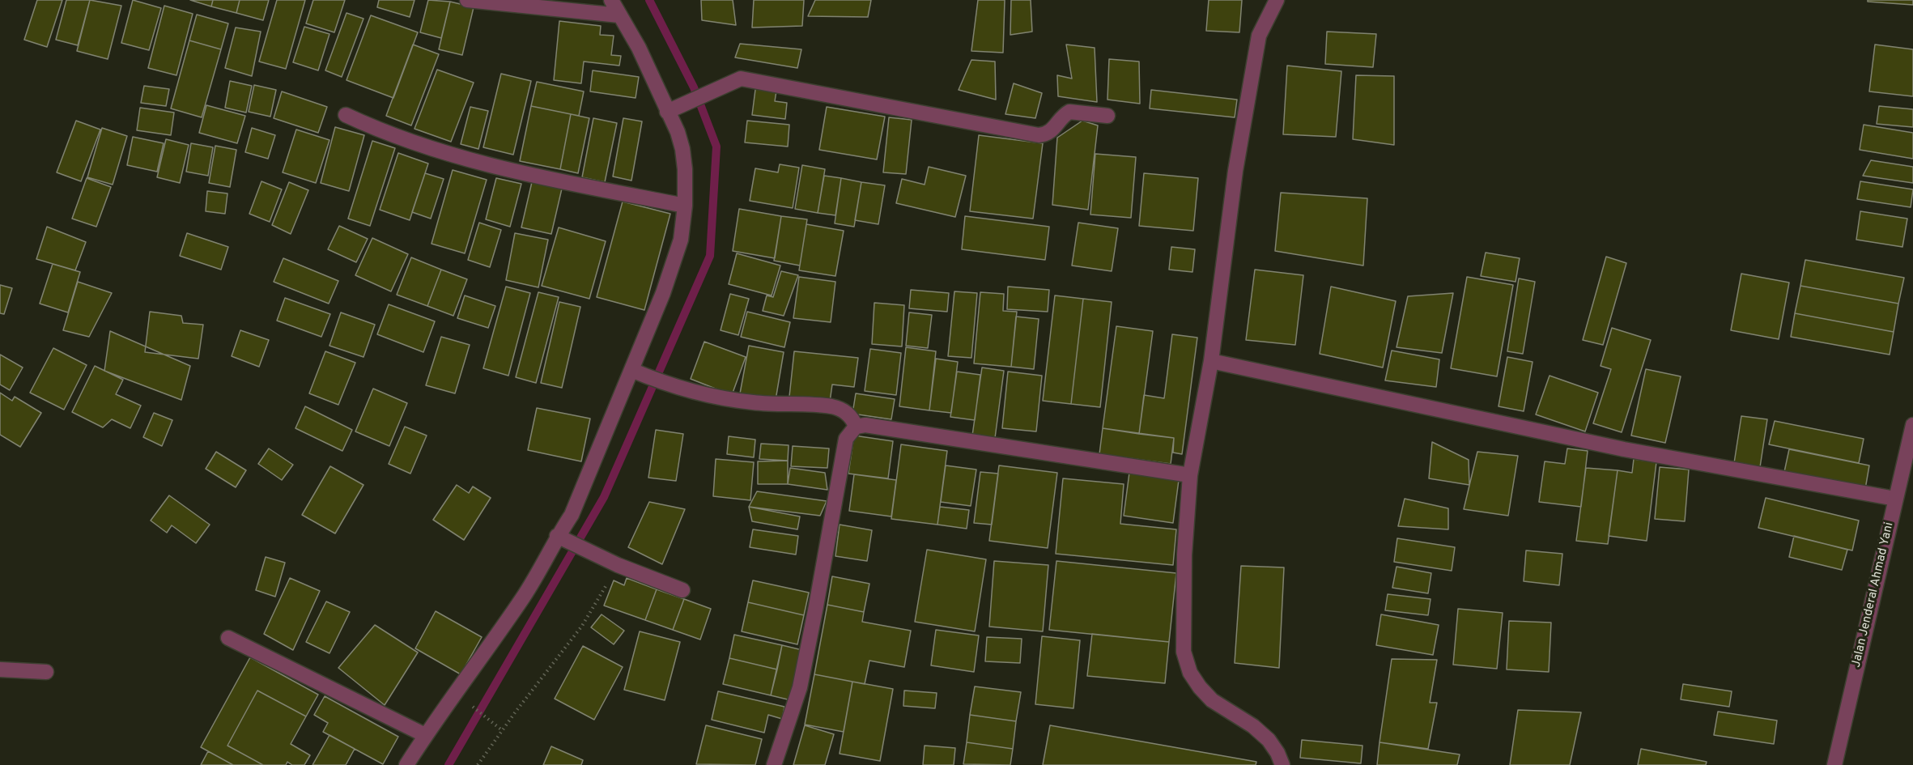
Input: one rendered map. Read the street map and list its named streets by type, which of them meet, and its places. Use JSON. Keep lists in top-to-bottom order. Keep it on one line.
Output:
{"streets":{"street":["Jalan Jenderal Ahmad Yani"]}}
